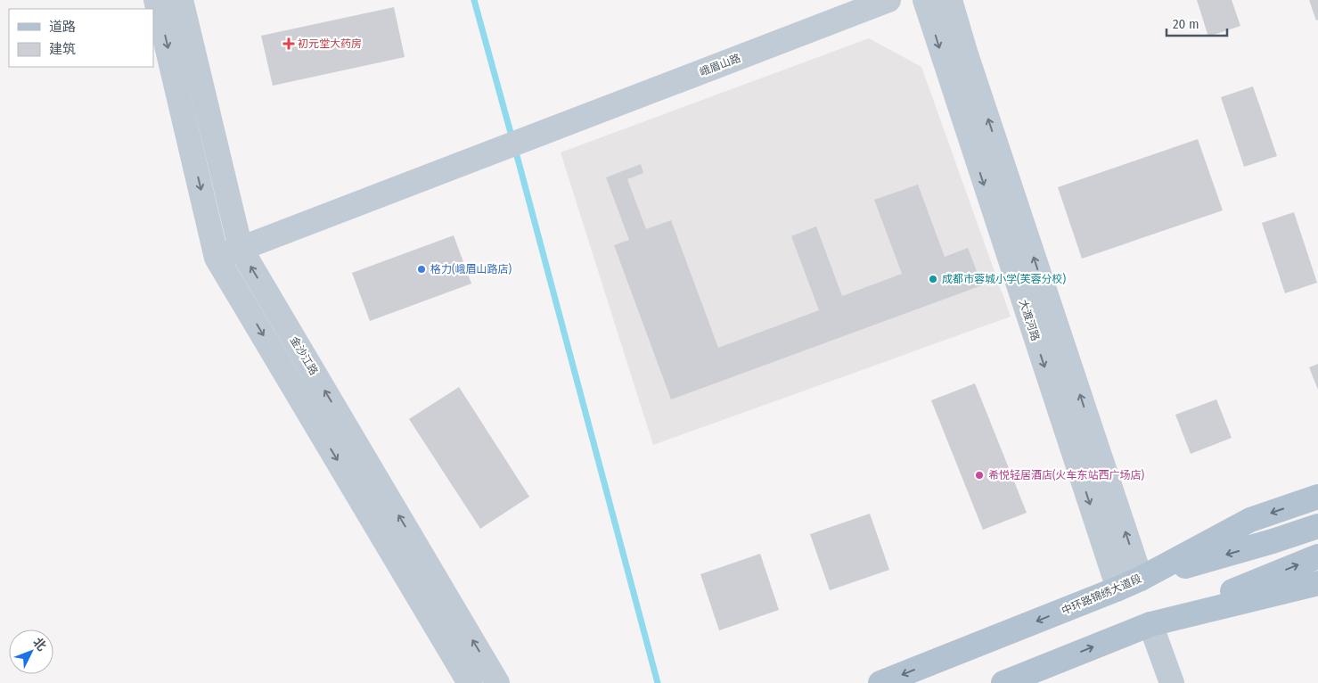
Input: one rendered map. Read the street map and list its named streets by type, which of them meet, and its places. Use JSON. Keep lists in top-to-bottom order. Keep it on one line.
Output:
{"streets":{"main road":["中环路锦绣大道段"],"street":["峨眉山路","大渡河路","金沙江路"]},"crossings":[["峨眉山路","金沙江路"],["大渡河路","中环路锦绣大道段"]],"places":{"health":["初元堂大药房"],"other":["格力(峨眉山路店)","成都市蓉城小学(芙蓉分校)","希悦轻居酒店(火车东站西广场店)"]},"legend":["道路","建筑"],"scale_bar":"20 m","north":"top right"}
